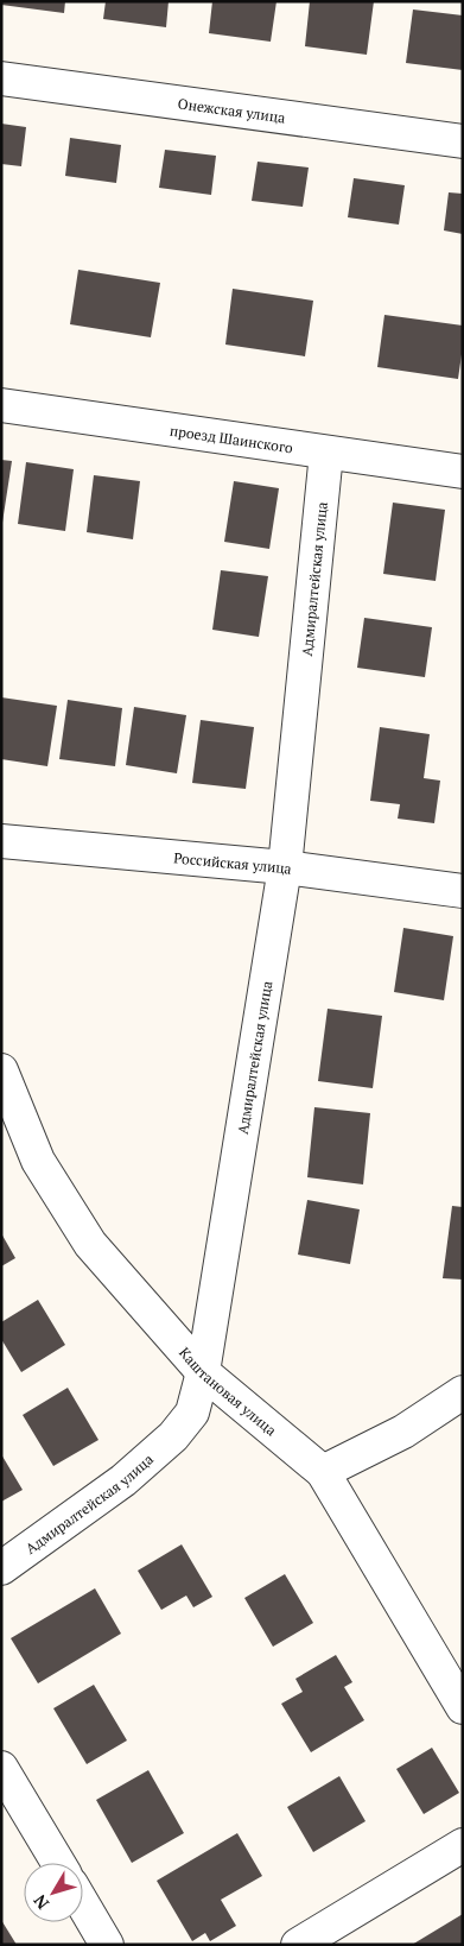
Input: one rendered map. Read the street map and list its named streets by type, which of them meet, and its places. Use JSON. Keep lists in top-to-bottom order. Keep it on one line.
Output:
{"streets":{"street":["Онежская улица","проезд Шаинского","Адмиралтейская улица","Российская улица","Каштановая улица"]},"crossings":[["проезд Шаинского","Адмиралтейская улица"],["Адмиралтейская улица","Российская улица"],["Адмиралтейская улица","Каштановая улица"]],"north":"bottom left"}
